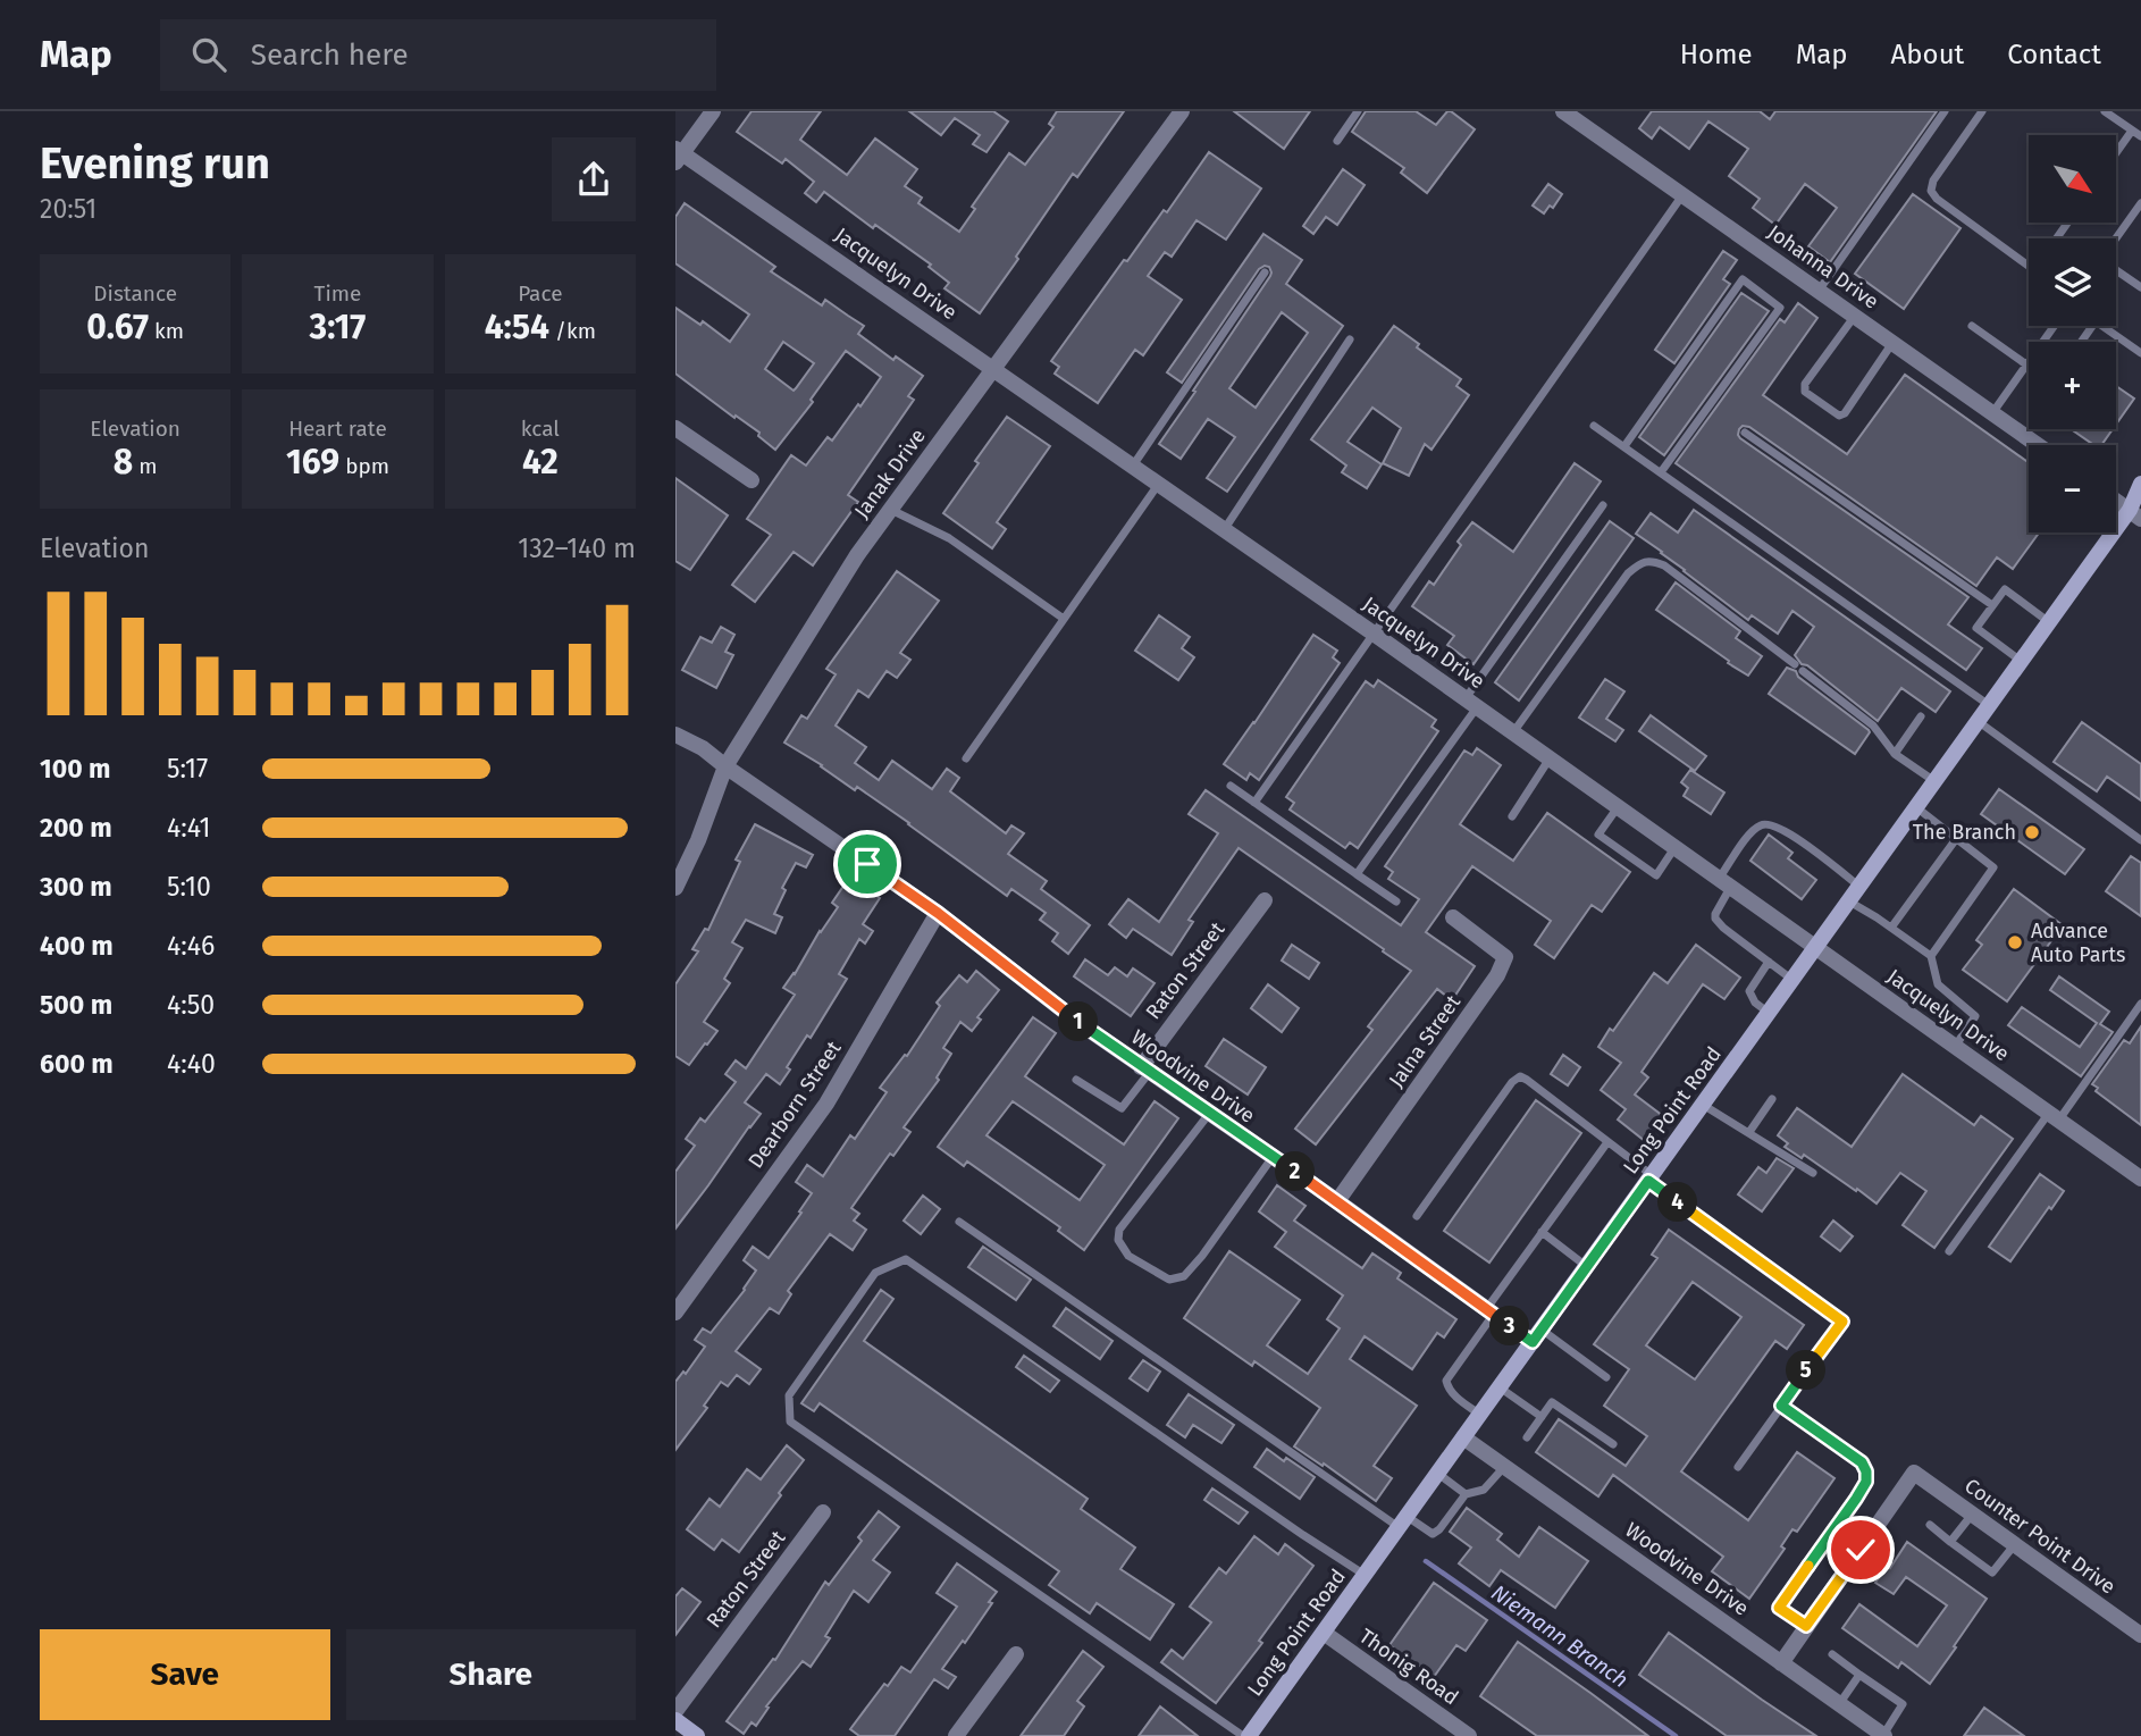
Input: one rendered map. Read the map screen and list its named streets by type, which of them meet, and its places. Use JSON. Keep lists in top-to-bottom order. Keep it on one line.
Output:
{"streets":{"main road":["Long Point Road"],"street":["Johanna Drive","Jacquelyn Drive","Janak Drive","Raton Street","Jalna Street","Woodvine Drive","Dearborn Street","Counter Point Drive","Thonig Road"]},"crossings":[["Jacquelyn Drive","Janak Drive"],["Jacquelyn Drive","Long Point Road"],["Janak Drive","Woodvine Drive"],["Raton Street","Woodvine Drive"],["Jalna Street","Woodvine Drive"],["Woodvine Drive","Dearborn Street"],["Woodvine Drive","Long Point Road"],["Long Point Road","Thonig Road"]],"water":["Niemann Branch"],"places":["The Branch","Advance Auto Parts"],"north":"bottom right","page":{"header":"Map","search":"Search here","nav":["Home","Map","About","Contact"],"heading":["Evening run","20:51"],"map_buttons":["+","−"],"stats":[["Distance","0.67 km"],["Time","3:17"],["Pace","4:54 /km"],["Elevation","8 m"],["Heart rate","169 bpm"],["kcal","42"]],"chart":["Elevation","132–140 m"],"list":[{"name":"100 m","note":"5:17"},{"name":"200 m","note":"4:41"},{"name":"300 m","note":"5:10"},{"name":"400 m","note":"4:46"},{"name":"500 m","note":"4:50"},{"name":"600 m","note":"4:40"}],"pins":["1","2","4","3","5"],"buttons":["Save","Share"]}}
